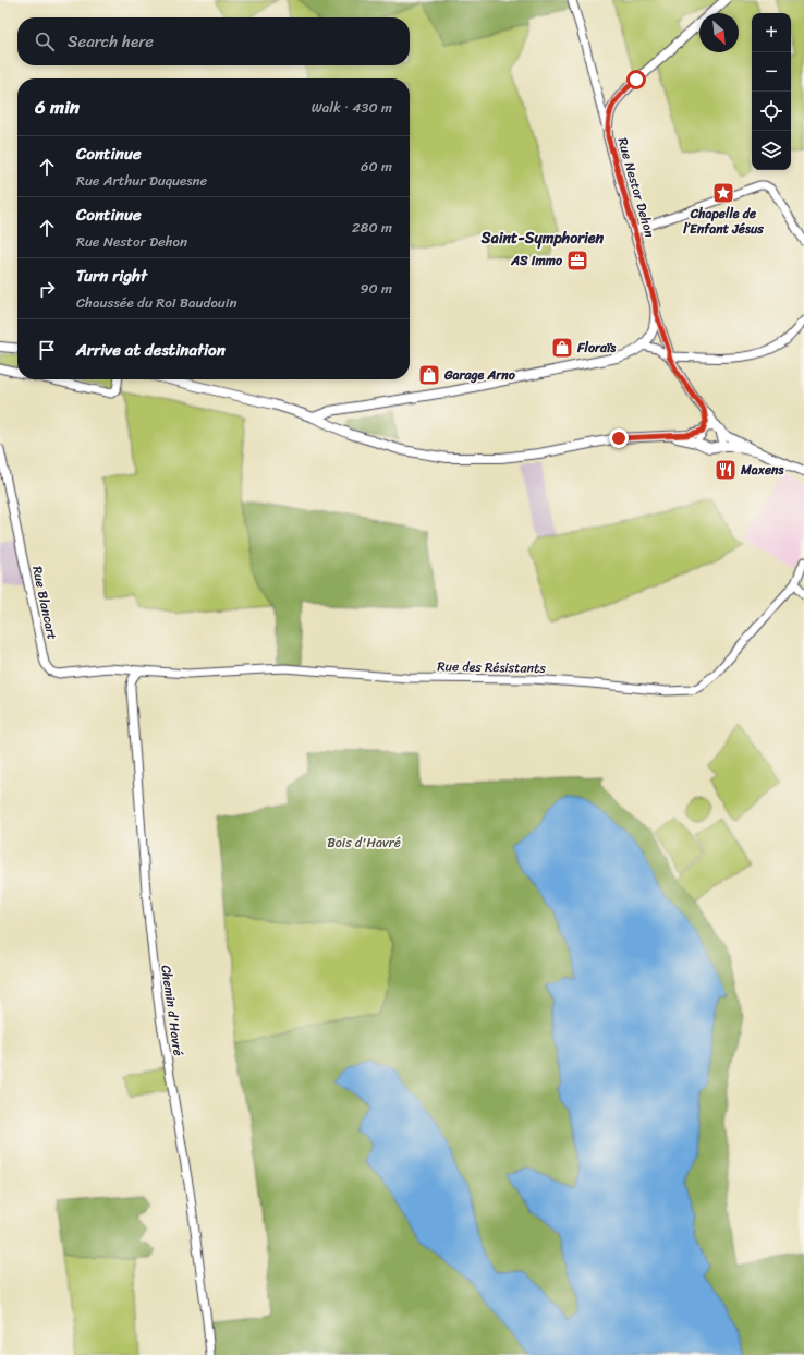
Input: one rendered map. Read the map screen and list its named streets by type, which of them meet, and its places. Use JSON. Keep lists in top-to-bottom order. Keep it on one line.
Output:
{"streets":{"main road":["Rue Nestor Dehon"],"street":["Rue Blancart","Rue des Résistants","Chemin d'Havré"]},"crossings":[["Rue Blancart","Rue des Résistants"],["Rue Blancart","Chemin d'Havré"],["Rue des Résistants","Chemin d'Havré"]],"districts":["Saint-Symphorien"],"parks":["Bois d'Havré"],"places":{"place":["Chapelle de l’Enfant Jésus"],"office":["AS Immo"],"shop":["Floraïs","Garage Arno"],"restaurant":["Maxens"]},"north":"bottom right","page":{"map_buttons":["+","−"],"search":"Search here","heading":["6 min","Walk · 430 m"],"list":[["Continue","Rue Arthur Duquesne","60 m"],["Continue","Rue Nestor Dehon","280 m"],["Turn right","Chaussée du Roi Baudouin","90 m"],"Arrive at destination"]}}
